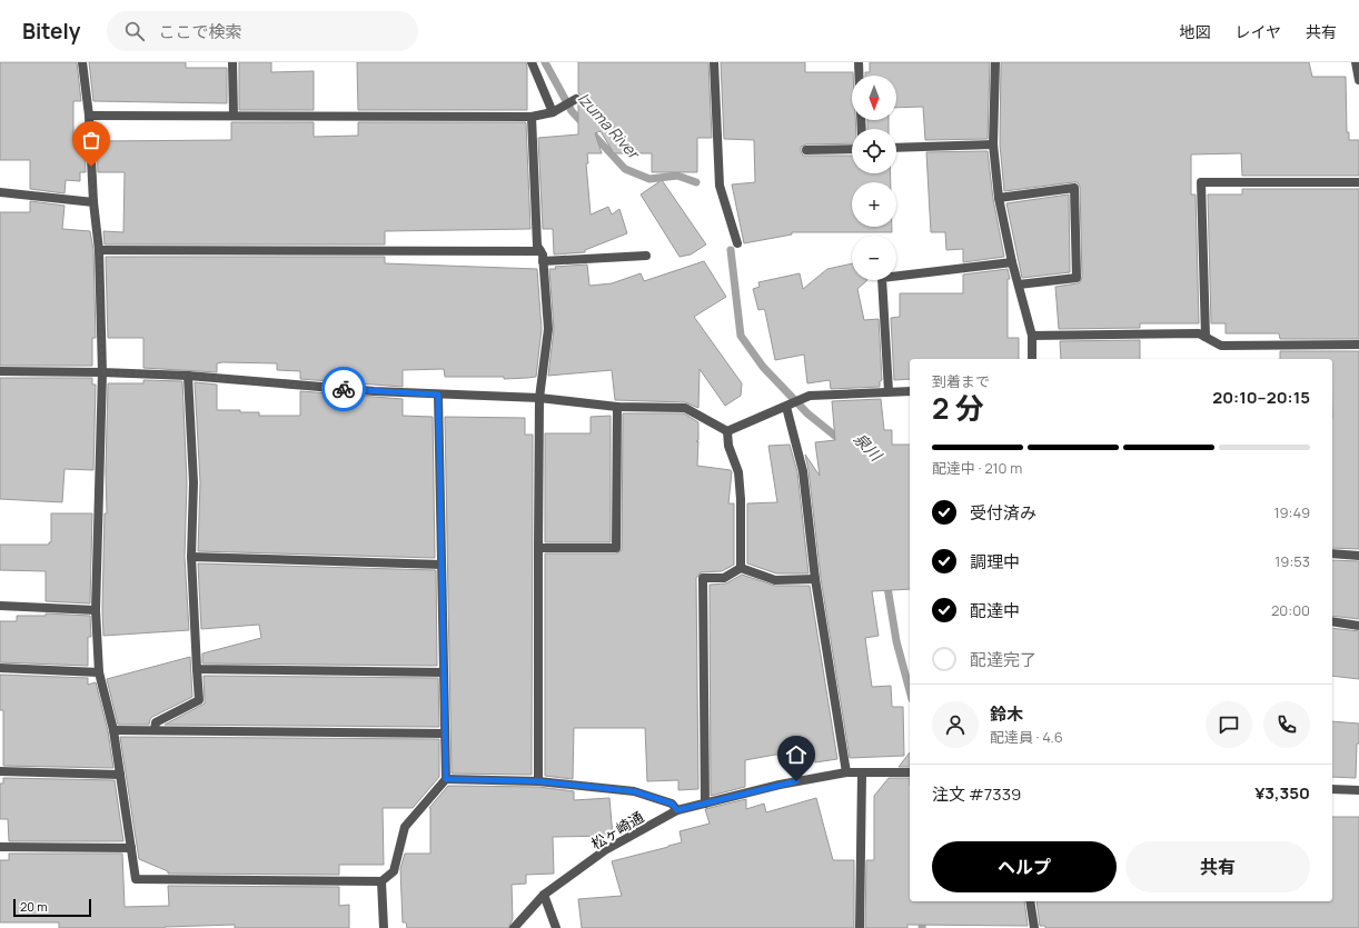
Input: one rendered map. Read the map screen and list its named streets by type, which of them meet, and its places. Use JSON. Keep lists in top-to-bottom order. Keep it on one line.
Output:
{"streets":{"street":["松ヶ崎通"]},"water":["Izuma River","泉川"],"scale_bar":"20 m","north":"bottom","page":{"header":"Bitely","search":"ここで検索","nav":["地図","レイヤ","共有"],"map_buttons":["+","−"],"heading":["2 分","到着まで","20:10–20:15"],"panel":["鈴木","配達員 · 4.6","注文 #7339","¥3,350"],"bar":"配達中 · 210 m","list":[["受付済み","19:49"],["調理中","19:53"],["配達中","20:00"],"配達完了"],"buttons":["ヘルプ","共有"],"scale":"20 m"}}
